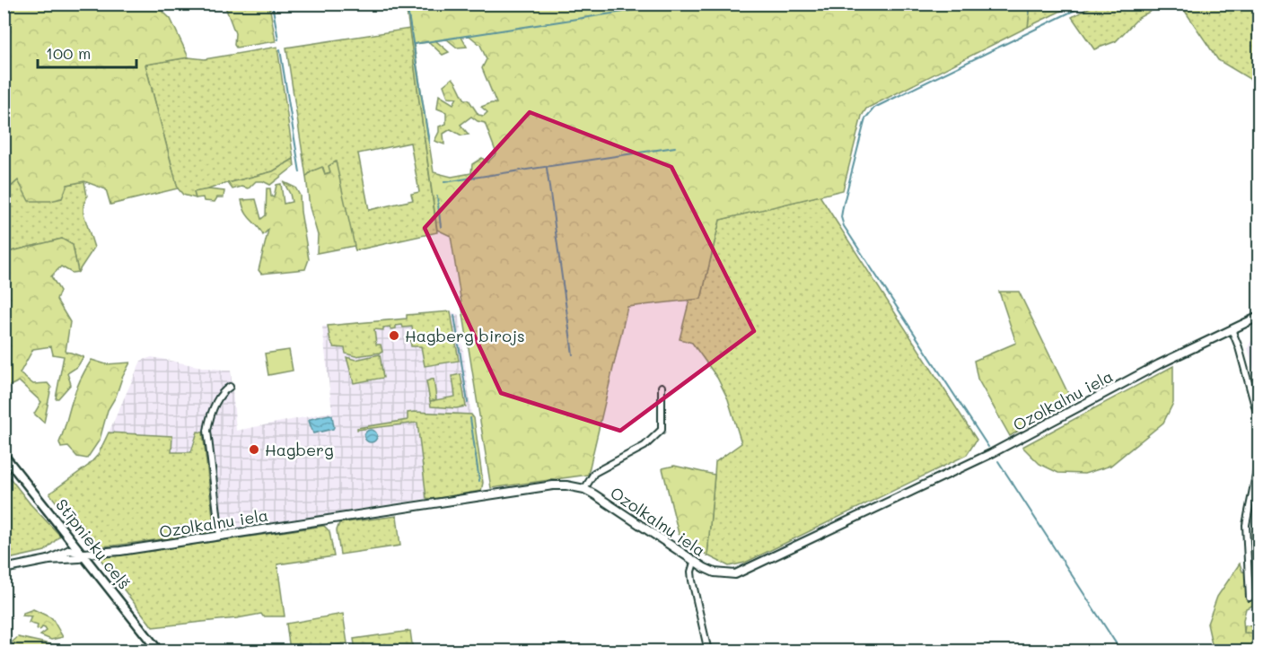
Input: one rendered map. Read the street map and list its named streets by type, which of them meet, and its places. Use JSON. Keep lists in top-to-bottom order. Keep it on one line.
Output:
{"streets":{"main road":["Stīpnieku ceļš"],"street":["Ozolkalnu iela"]},"crossings":[["Ozolkalnu iela","Stīpnieku ceļš"]],"places":["Hagberg birojs","Hagberg"],"scale_bar":"100 m"}
